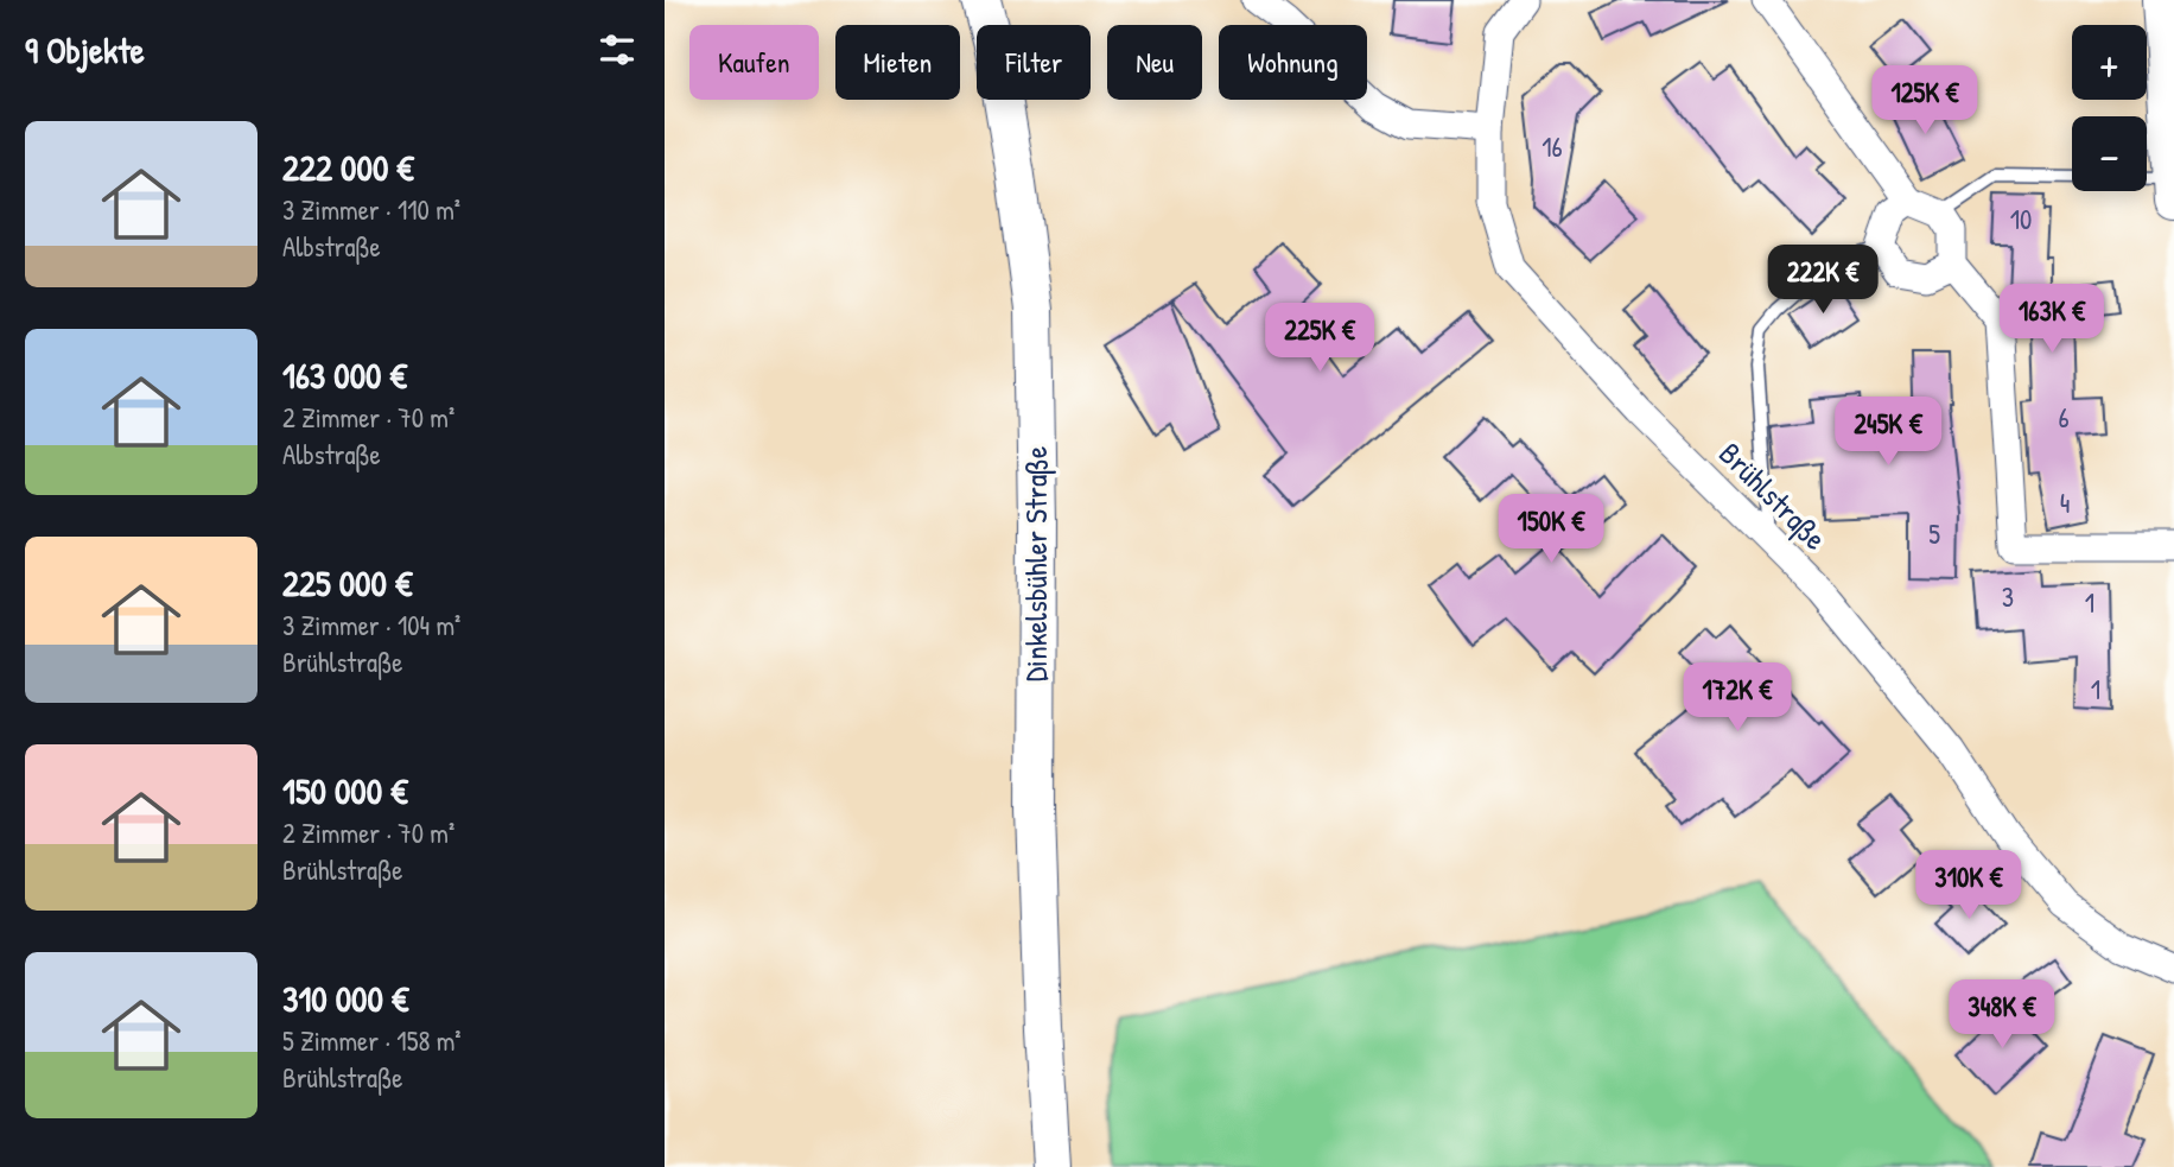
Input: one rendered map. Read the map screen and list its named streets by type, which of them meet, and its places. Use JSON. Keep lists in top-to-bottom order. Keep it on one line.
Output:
{"streets":{"main road":["Dinkelsbühler Straße"],"street":["Brühlstraße"]},"house_numbers":["16","10","6","4","5","3","1","1"],"page":{"heading":"9 Objekte","map_buttons":["+","−"],"chip":["Kaufen","Mieten","Filter","Neu","Wohnung"],"price":["125K €","222K €","163K €","225K €","245K €","150K €","172K €","310K €","348K €"],"list":[{"name":"222 000 €","note":"3 Zimmer · 110 m² · Albstraße"},{"name":"163 000 €","note":"2 Zimmer · 70 m² · Albstraße"},{"name":"225 000 €","note":"3 Zimmer · 104 m² · Brühlstraße"},{"name":"150 000 €","note":"2 Zimmer · 70 m² · Brühlstraße"},{"name":"310 000 €","note":"5 Zimmer · 158 m² · Brühlstraße"}]}}
